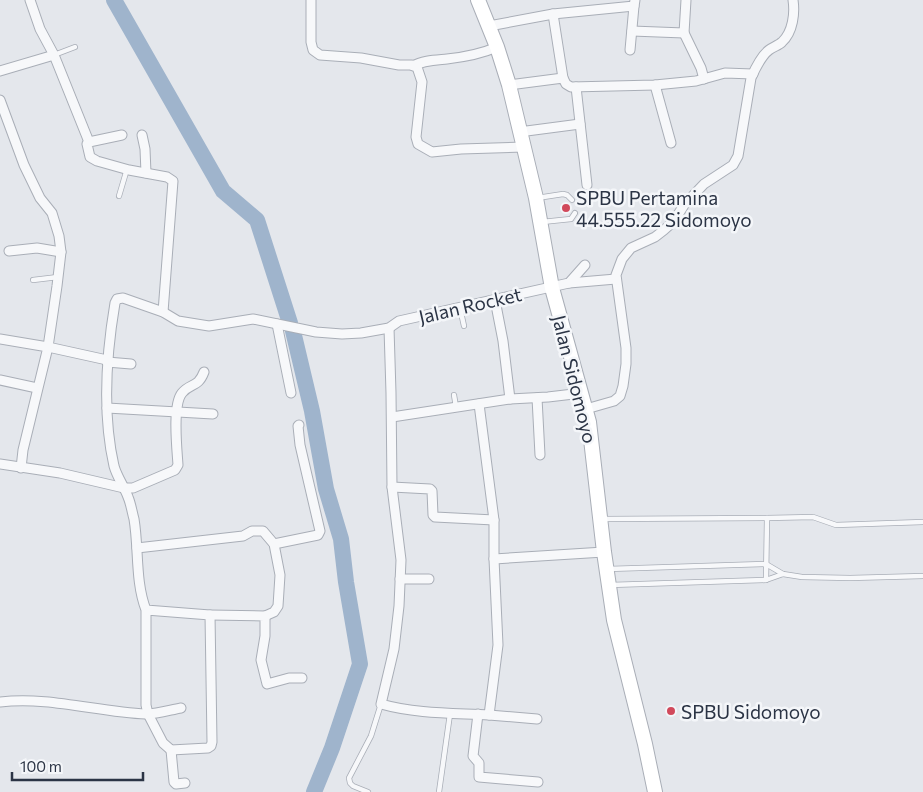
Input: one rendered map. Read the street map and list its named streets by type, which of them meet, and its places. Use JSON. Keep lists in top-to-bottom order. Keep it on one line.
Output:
{"streets":{"main road":["Jalan Sidomoyo"],"street":["Jalan Rocket"]},"crossings":[["Jalan Rocket","Jalan Sidomoyo"]],"places":["SPBU Pertamina 44.555.22 Sidomoyo","SPBU Sidomoyo"],"scale_bar":"100 m"}
